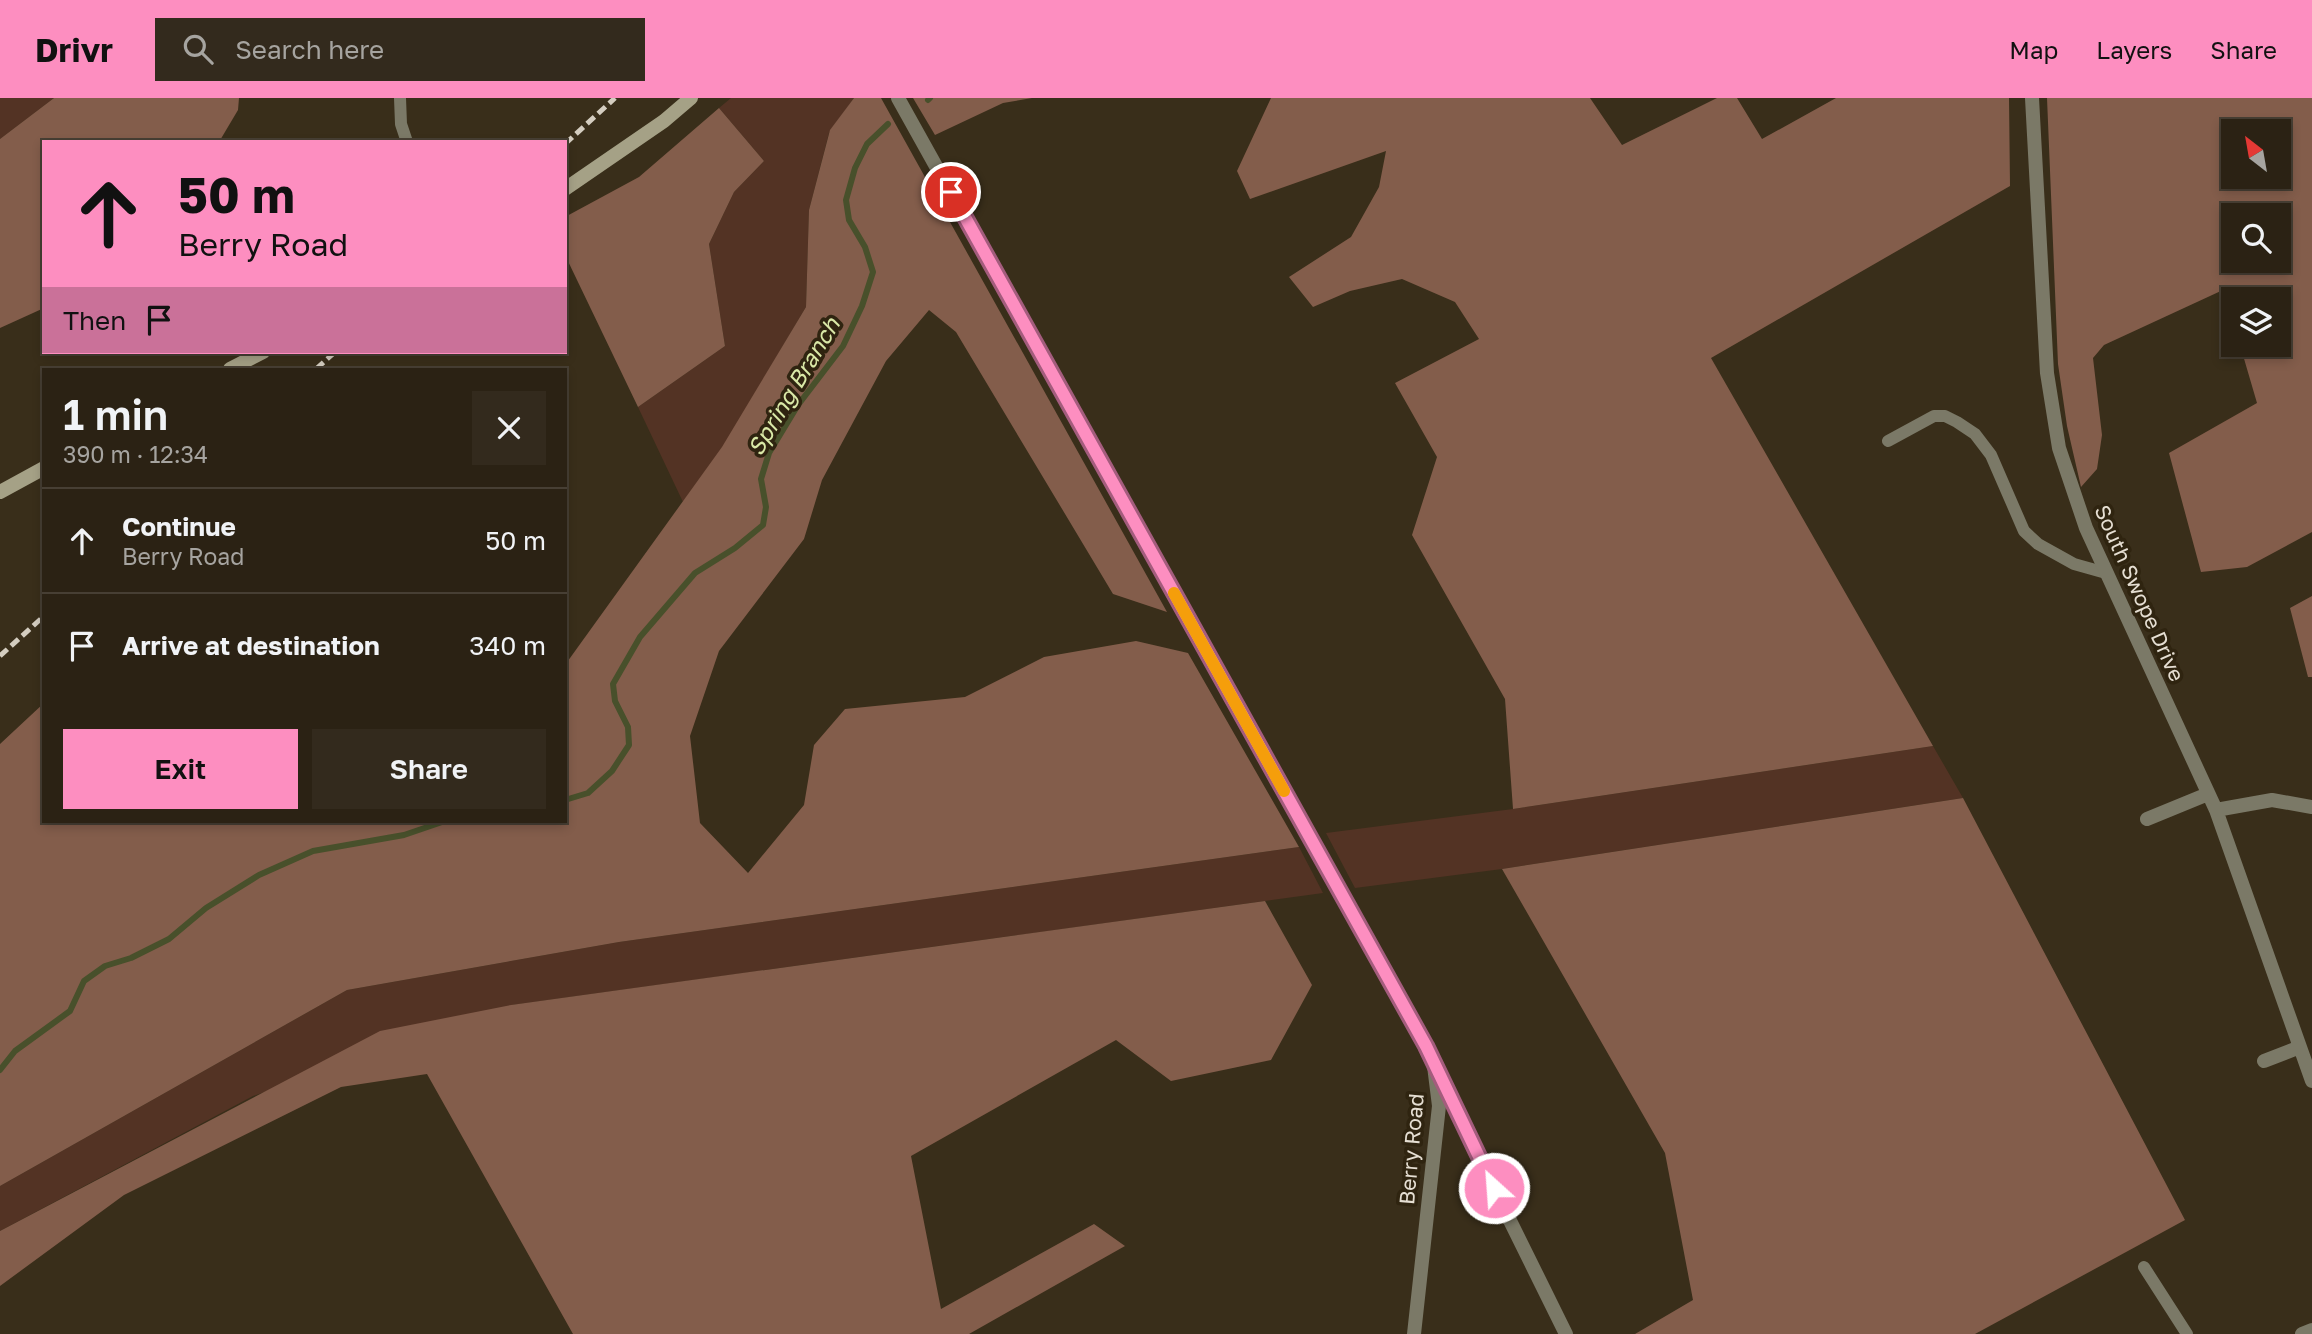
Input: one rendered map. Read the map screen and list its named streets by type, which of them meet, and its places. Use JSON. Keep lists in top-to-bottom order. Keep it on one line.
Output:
{"streets":{"street":["South Swope Drive","Berry Road"]},"water":["Spring Branch"],"north":"top left","page":{"header":"Drivr","search":"Search here","nav":["Map","Layers","Share"],"turn":["50 m","Berry Road"],"then":"Then","heading":["1 min","390 m · 12:34"],"list":[{"name":"Continue","note":"Berry Road","value":"50 m"},{"name":"Arrive at destination","value":"340 m"}],"buttons":["Exit","Share"]}}
